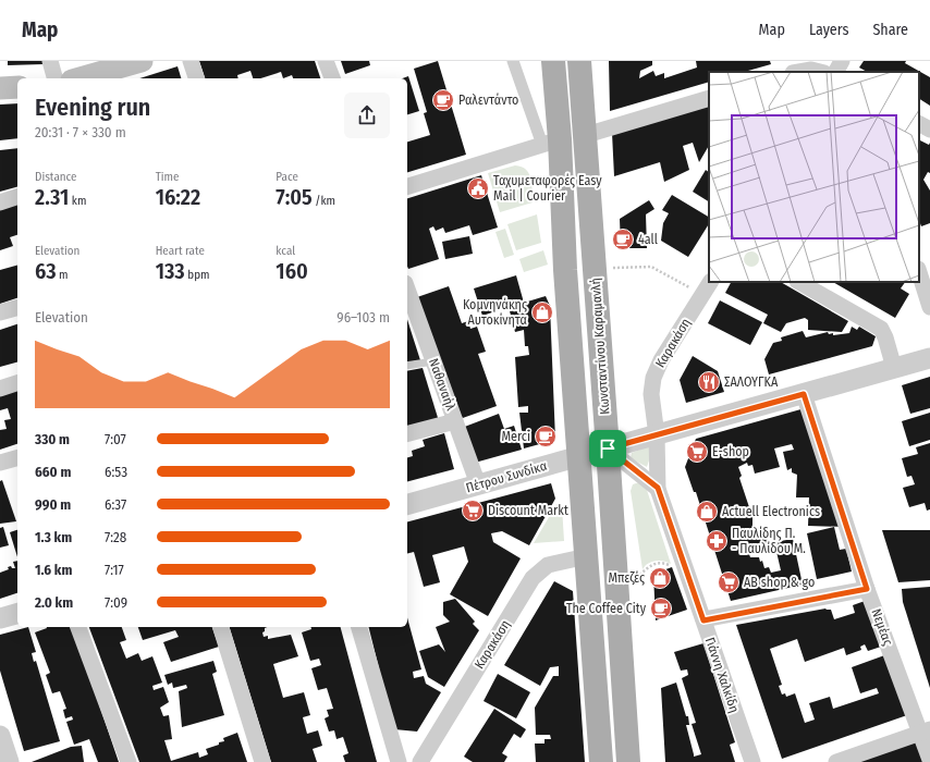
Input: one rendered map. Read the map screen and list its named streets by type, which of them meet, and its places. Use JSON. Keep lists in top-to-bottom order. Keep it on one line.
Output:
{"streets":{"main road":["Κωνσταντίνου Καραμανλή"],"street":["Καρακάση","Ναθαναήλ","Πέτρου Συνδίκα","Νεμέας","Γιάννη Χαλκίδη"]},"crossings":[["Καρακάση","Πέτρου Συνδίκα"],["Καρακάση","Γιάννη Χαλκίδη"],["Κωνσταντίνου Καραμανλή","Πέτρου Συνδίκα"],["Ναθαναήλ","Πέτρου Συνδίκα"],["Πέτρου Συνδίκα","Νεμέας"],["Πέτρου Συνδίκα","Γιάννη Χαλκίδη"]],"places":{"cafe":["Ραλεντάντο","4all","Merci","The Coffee City"],"public building":["Ταχυμεταφορές Easy Mail | Courier"],"shop":["Κομνηνάκης Αυτοκίνητα","Actuell Electronics","Μπεζές"],"restaurant":["ΣΑΛΟΥΓΚΑ"],"supermarket":["E-shop","Discount Markt","AB shop & go"],"pharmacy":["Παυλίδης Π. - Παυλίδου Μ."]},"page":{"header":"Map","nav":["Map","Layers","Share"],"heading":["Evening run","20:31 · 7 × 330 m"],"stats":[["Distance","2.31 km"],["Time","16:22"],["Pace","7:05 /km"],["Elevation","63 m"],["Heart rate","133 bpm"],["kcal","160"]],"chart":["Elevation","96–103 m"],"list":[{"name":"330 m","note":"7:07"},{"name":"660 m","note":"6:53"},{"name":"990 m","note":"6:37"},{"name":"1.3 km","note":"7:28"},{"name":"1.6 km","note":"7:17"},{"name":"2.0 km","note":"7:09"}]}}
